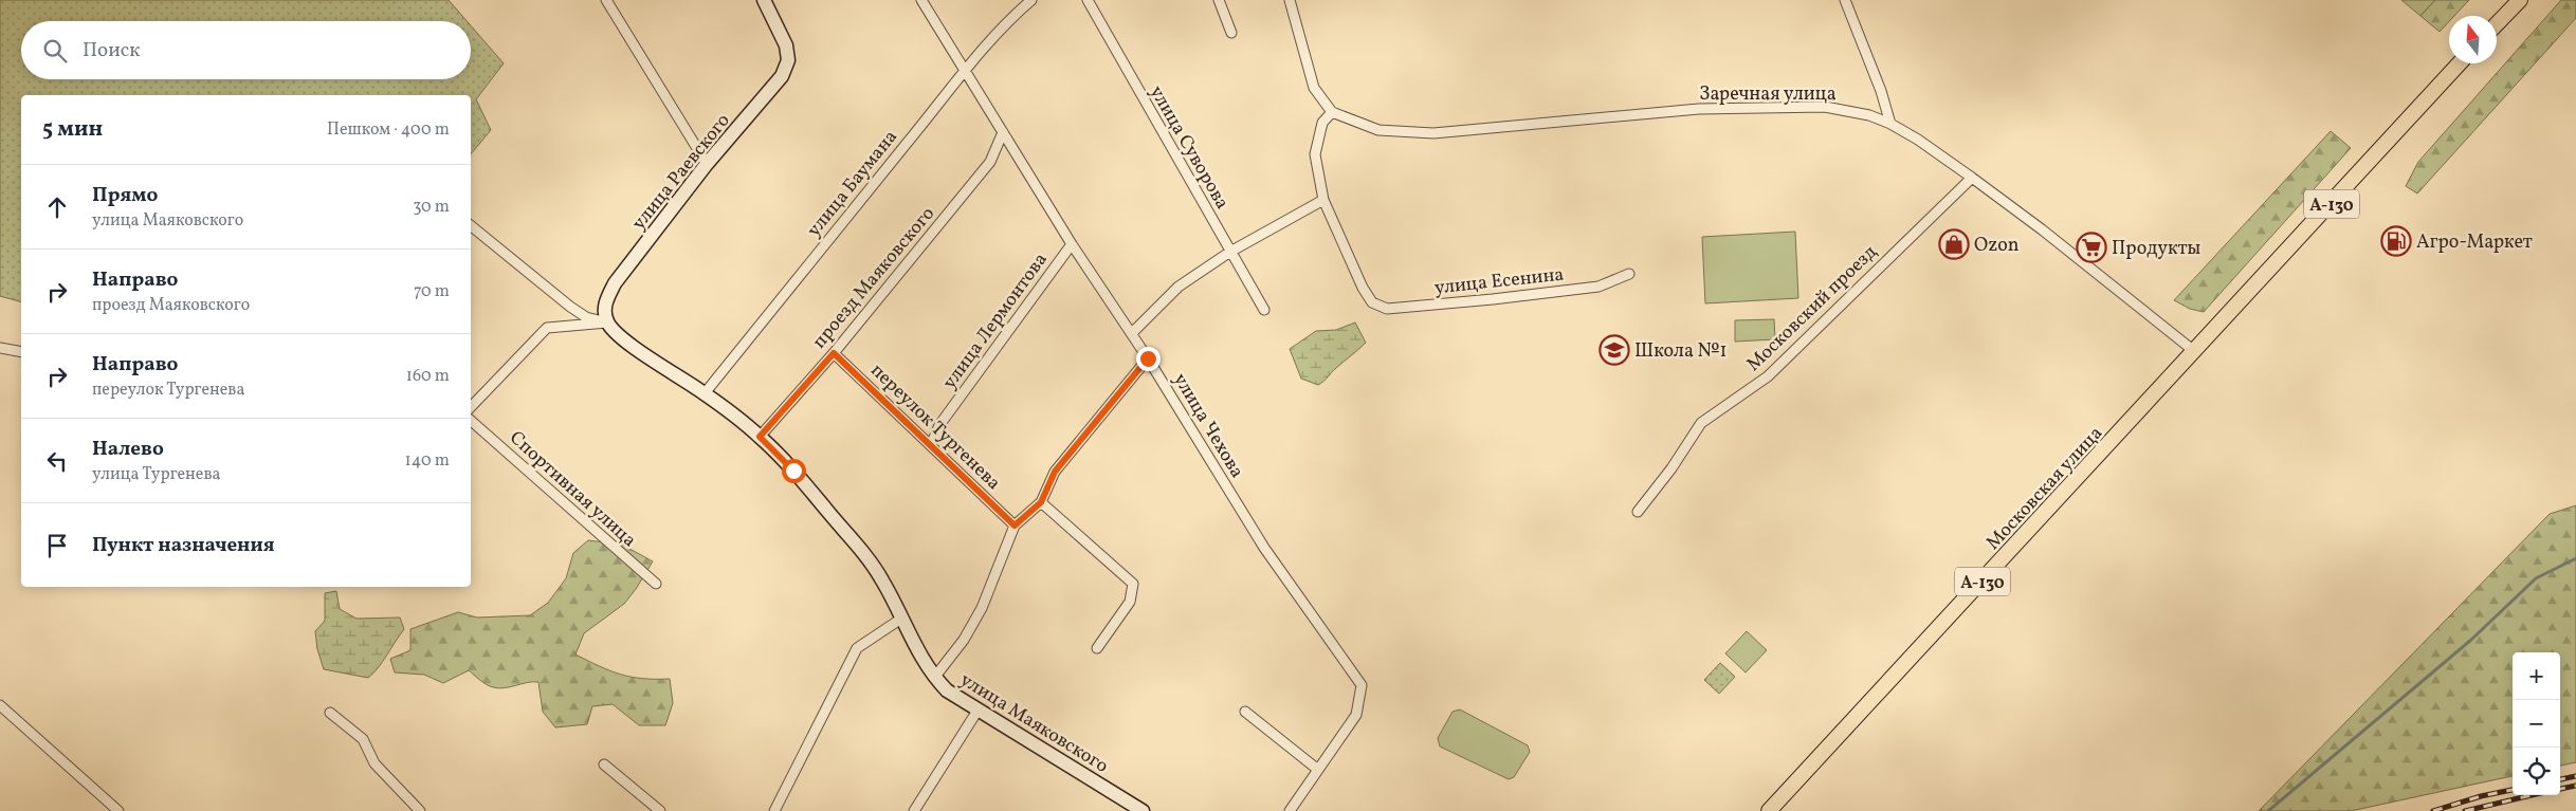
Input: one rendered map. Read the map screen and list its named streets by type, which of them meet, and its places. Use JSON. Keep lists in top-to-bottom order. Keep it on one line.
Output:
{"streets":{"main road":["А-130","Московская улица"],"street":["Заречная улица","улица Суворова","улица Раевского","улица Баумана","проезд Маяковского","улица Есенина","Московский проезд","улица Лермонтова","улица Чехова","переулок Тургенева","Спортивная улица","улица Маяковского"]},"crossings":[["Заречная улица","А-130"],["Заречная улица","Московский проезд"],["Заречная улица","Московская улица"],["улица Раевского","улица Маяковского"],["улица Баумана","улица Чехова"],["улица Баумана","улица Маяковского"],["А-130","Московская улица"],["проезд Маяковского","улица Чехова"],["проезд Маяковского","переулок Тургенева"],["проезд Маяковского","улица Маяковского"],["улица Лермонтова","улица Чехова"],["улица Лермонтова","переулок Тургенева"]],"places":{"fuel station":["Агро-Маркет"],"shop":["Ozon"],"supermarket":["Продукты"],"school or university":["Школа №1"]},"north":"top","page":{"search":"Поиск","heading":["5 мин","Пешком · 400 m"],"list":[["Прямо","улица Маяковского","30 m"],["Направо","проезд Маяковского","70 m"],["Направо","переулок Тургенева","160 m"],["Налево","улица Тургенева","140 m"],"Пункт назначения"],"map_buttons":["+","−"]}}
